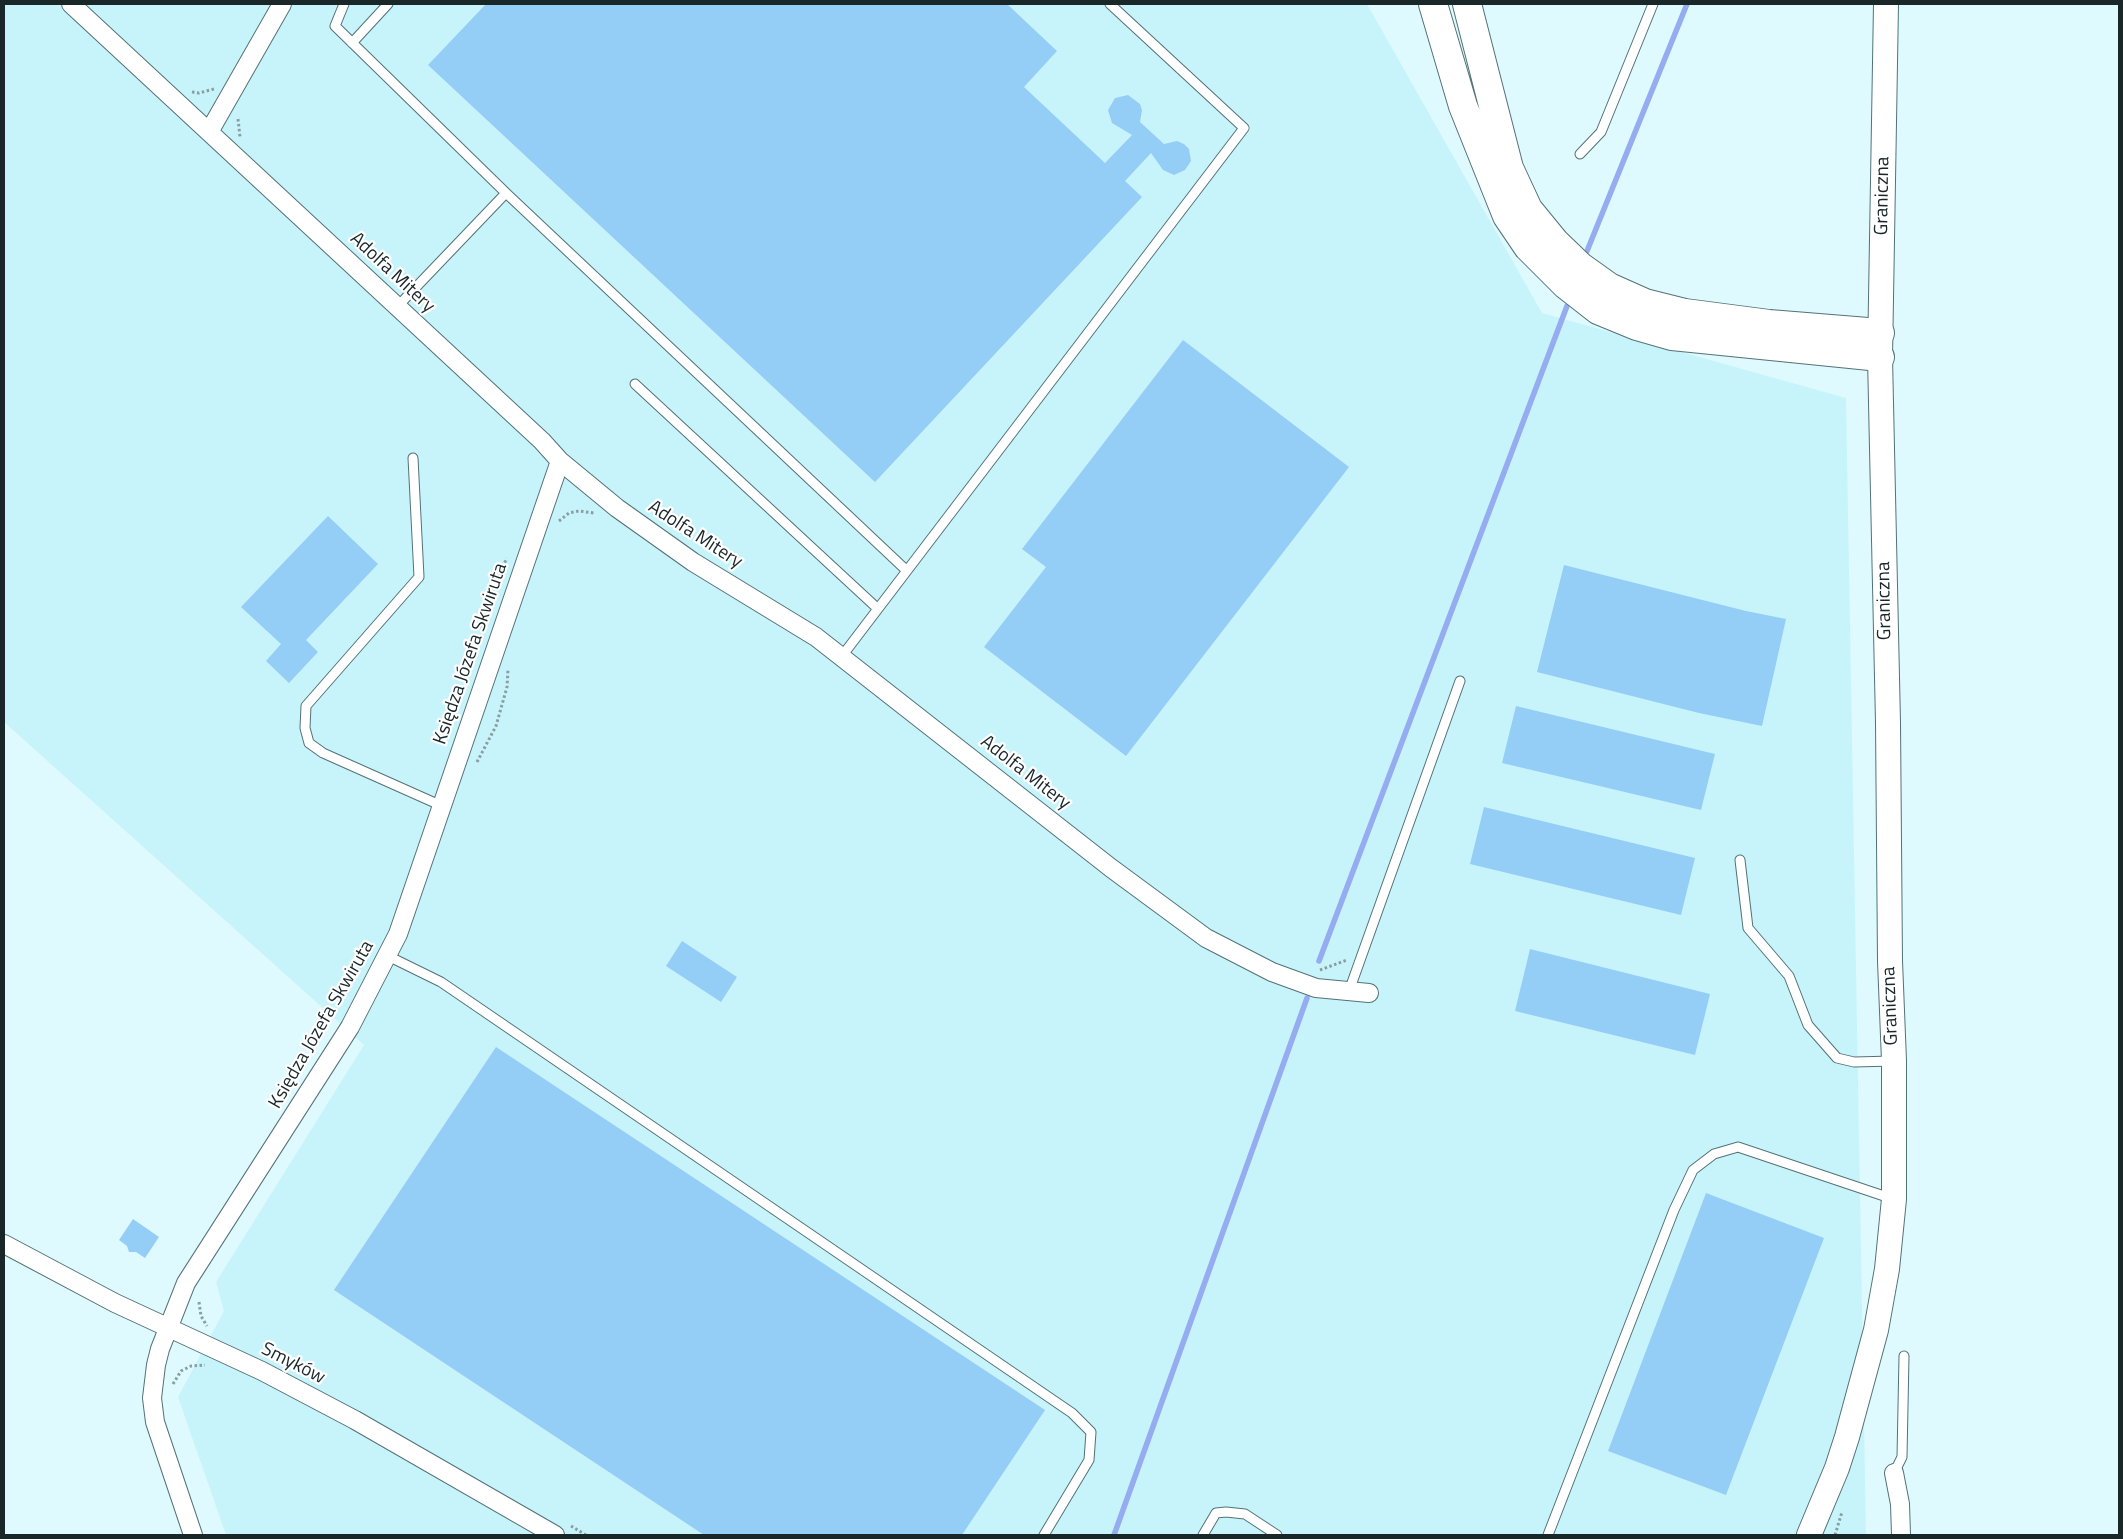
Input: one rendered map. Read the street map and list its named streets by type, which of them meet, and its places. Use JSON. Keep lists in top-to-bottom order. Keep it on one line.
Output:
{"streets":{"main road":["Graniczna"],"street":["Adolfa Mitery","Księdza Józefa Skwiruta","Smyków"]},"crossings":[["Adolfa Mitery","Księdza Józefa Skwiruta"],["Księdza Józefa Skwiruta","Smyków"]]}
